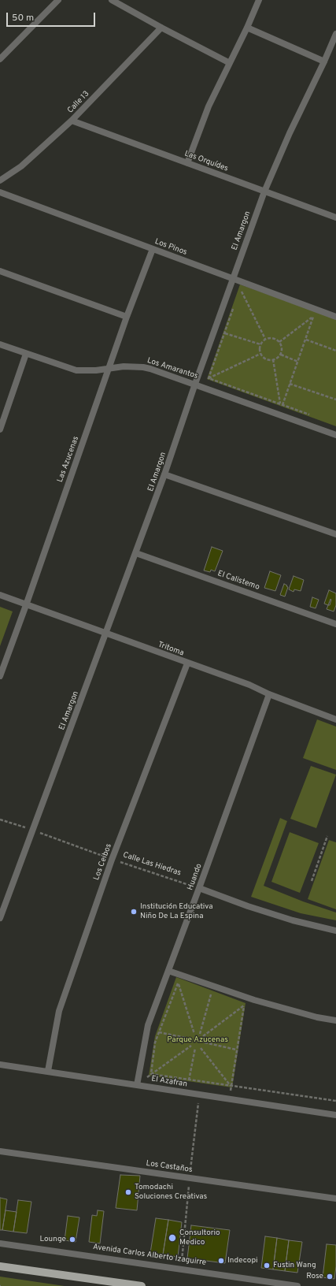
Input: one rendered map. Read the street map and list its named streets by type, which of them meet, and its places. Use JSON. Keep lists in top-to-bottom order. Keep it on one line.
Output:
{"streets":{"street":["Calle 13","Las Orquídes","El Amargon","Los Pinos","Los Amarantos","Las Azucenas","El Calistemo","Tritoma","Los Ceibos","Huando","El Azafran","Los Castaños","Avenida Carlos Alberto Izaguirre"],"path":["Calle Las Hiedras"]},"crossings":[["Calle 13","Las Orquídes"],["Las Orquídes","El Amargon"],["El Amargon","Los Pinos"],["El Amargon","Los Amarantos"],["El Amargon","El Calistemo"],["El Amargon","Tritoma"],["El Amargon","Calle Las Hiedras"],["Los Pinos","Las Azucenas"],["Los Amarantos","Las Azucenas"],["Las Azucenas","Tritoma"],["Tritoma","Los Ceibos"],["Tritoma","Huando"],["Los Ceibos","Calle Las Hiedras"],["Los Ceibos","El Azafran"],["Calle Las Hiedras","Huando"],["Huando","El Azafran"]],"parks":["Parque Azucenas"],"places":["Institución Educativa Niño De La Espina","Tomodachi Soluciones Creativas","Consultorio Medico","Lounge","Indecopi","Fustin Wang","Rose"],"scale_bar":"50 m"}
